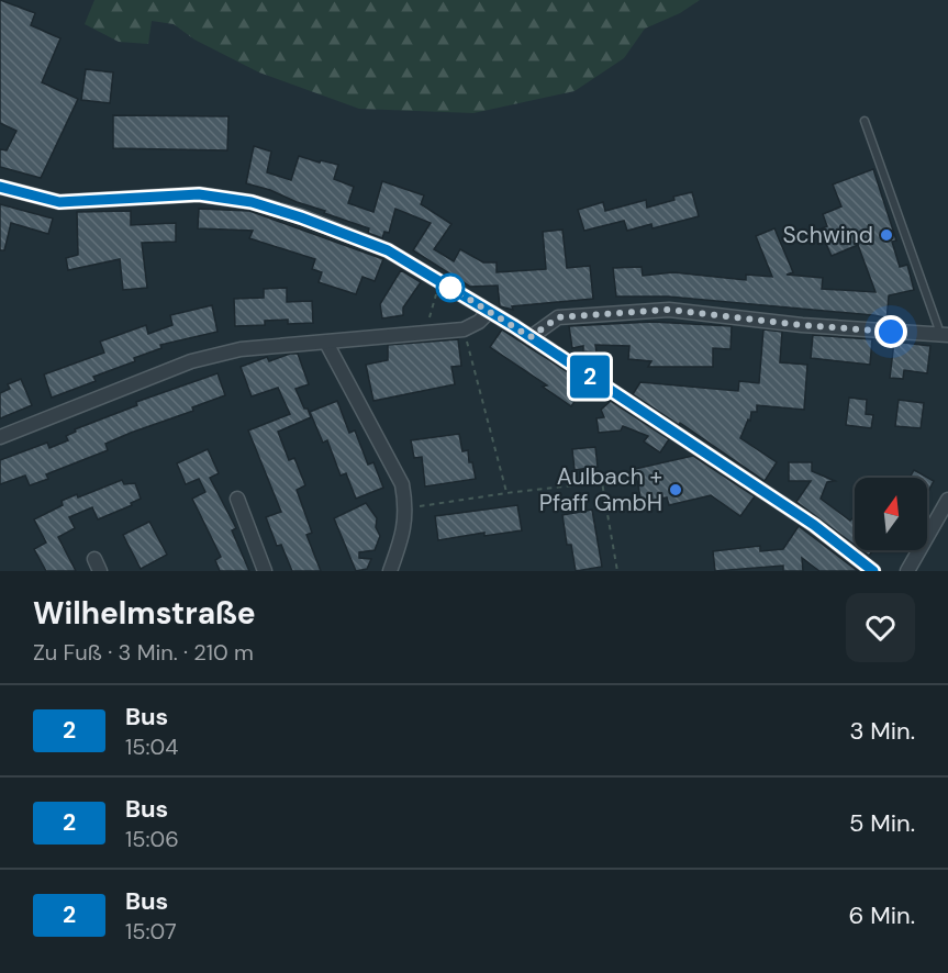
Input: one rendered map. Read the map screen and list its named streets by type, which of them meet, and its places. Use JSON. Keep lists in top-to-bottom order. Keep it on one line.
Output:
{"places":["Schwind","Aulbach + Pfaff GmbH"],"lines":["bus line 2"],"north":"top","page":{"on_map":"2","heading":["Wilhelmstraße","Zu Fuß · 3 Min. · 210 m"],"list":[{"mark":"2","name":"Bus","note":"15:04","value":"3 Min."},{"mark":"2","name":"Bus","note":"15:06","value":"5 Min."},{"mark":"2","name":"Bus","note":"15:07","value":"6 Min."}]}}
